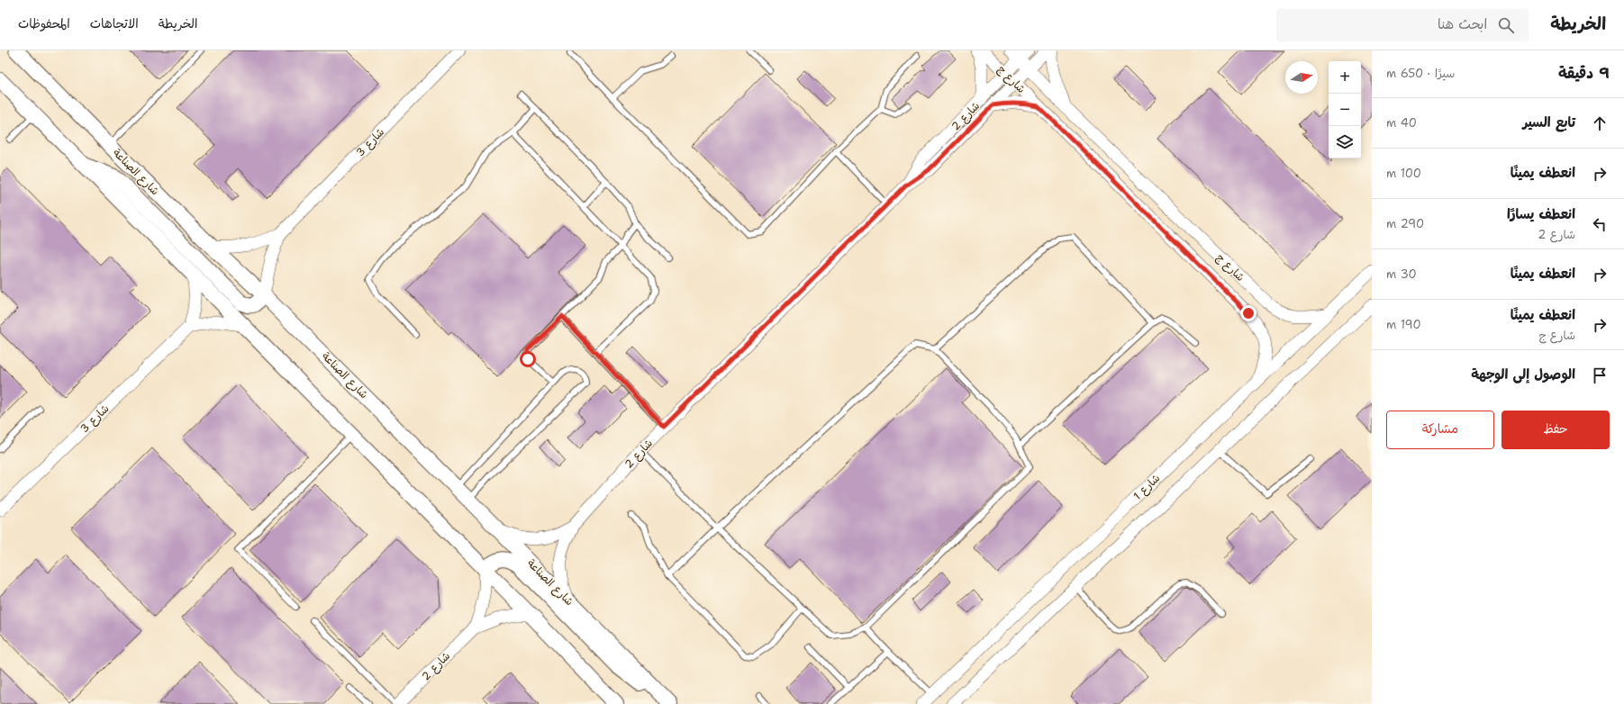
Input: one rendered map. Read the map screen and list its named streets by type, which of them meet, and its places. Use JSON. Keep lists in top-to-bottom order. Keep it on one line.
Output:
{"streets":{"street":["شارع ج","شارع 2","شارع 3","شارع الصناعة","شارع 1"]},"crossings":[["شارع ج","شارع 2"],["شارع ج","شارع 1"],["شارع 2","شارع الصناعة"],["شارع 3","شارع الصناعة"]],"north":"right","page":{"header":"الخريطة","search":"ابحث هنا","nav":["الخريطة","الاتجاهات","المحفوظات"],"heading":["9 دقيقة","سيرًا · 650 m"],"map_buttons":["+","−"],"list":[["تابع السير","40 m"],["انعطف يمينًا","100 m"],["انعطف يسارًا","شارع 2","290 m"],["انعطف يمينًا","30 m"],["انعطف يمينًا","شارع ج","190 m"],"الوصول إلى الوجهة"],"buttons":["حفظ","مشاركة"]}}
